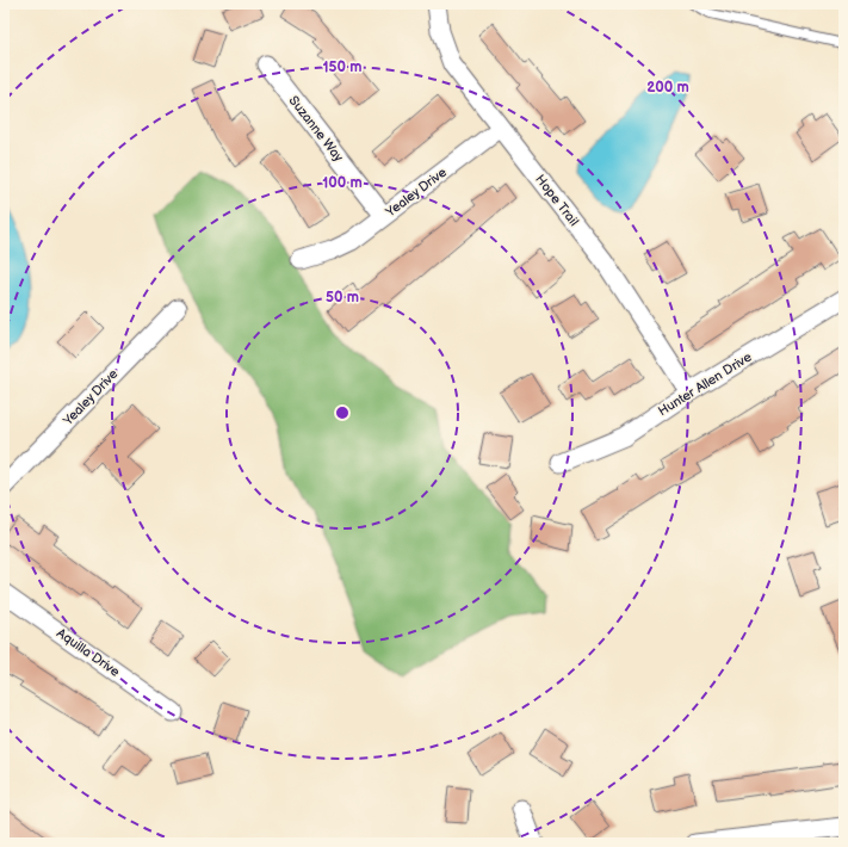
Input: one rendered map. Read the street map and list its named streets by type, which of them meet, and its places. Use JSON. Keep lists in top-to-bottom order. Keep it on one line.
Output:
{"streets":{"street":["Suzanne Way","Yealey Drive","Hope Trail","Hunter Allen Drive","Aquilla Drive"]},"crossings":[["Suzanne Way","Yealey Drive"],["Yealey Drive","Hope Trail"],["Hope Trail","Hunter Allen Drive"]],"rings":["150 m","200 m","100 m","50 m"]}
